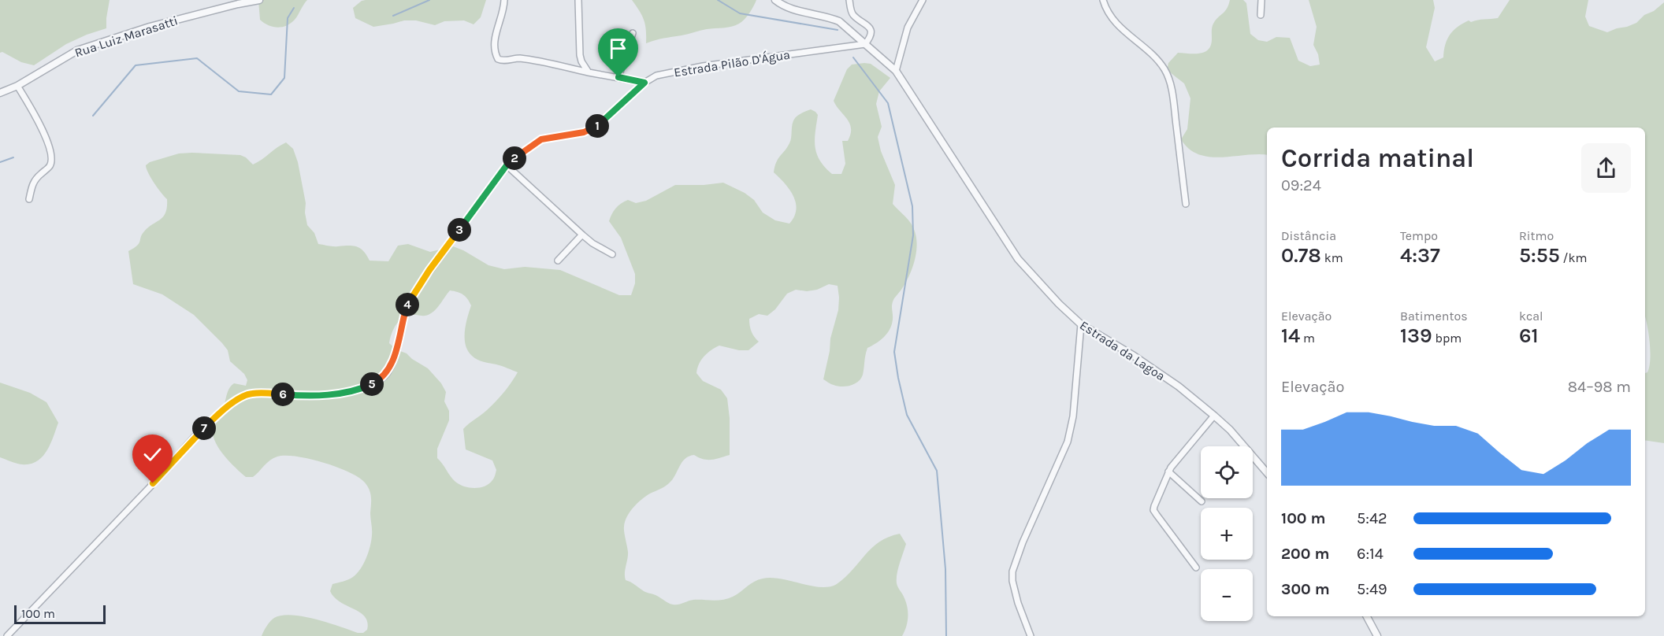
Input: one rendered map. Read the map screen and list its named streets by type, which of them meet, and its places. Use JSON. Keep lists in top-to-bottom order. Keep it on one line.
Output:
{"streets":{"street":["Rua Luiz Marasatti","Estrada Pilão D'Água","Estrada da Lagoa"]},"scale_bar":"100 m","page":{"pins":["1","2","3","4","5","6","7"],"heading":["Corrida matinal","09:24"],"stats":[["Distância","0.78 km"],["Tempo","4:37"],["Ritmo","5:55 /km"],["Elevação","14 m"],["Batimentos","139 bpm"],["kcal","61"]],"chart":["Elevação","84–98 m"],"map_buttons":["+","−"],"list":[{"name":"100 m","note":"5:42"},{"name":"200 m","note":"6:14"},{"name":"300 m","note":"5:49"}],"scale":"100 m"}}
